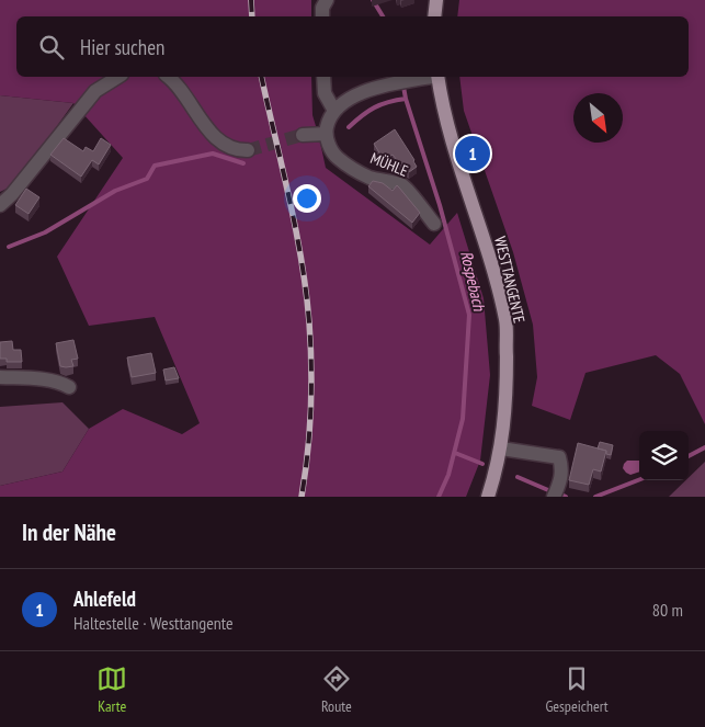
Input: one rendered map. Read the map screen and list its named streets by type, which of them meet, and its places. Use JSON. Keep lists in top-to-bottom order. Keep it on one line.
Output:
{"streets":{"main road":["WESTTANGENTE"],"street":["MÜHLE"]},"water":["Rospebach"],"north":"bottom right","page":{"search":"Hier suchen","pins":"1","heading":"In der Nähe","list":[{"mark":"1","name":"Ahlefeld","note":"Haltestelle · Westtangente","value":"80 m"}],"nav":["Karte","Route","Gespeichert"]}}
